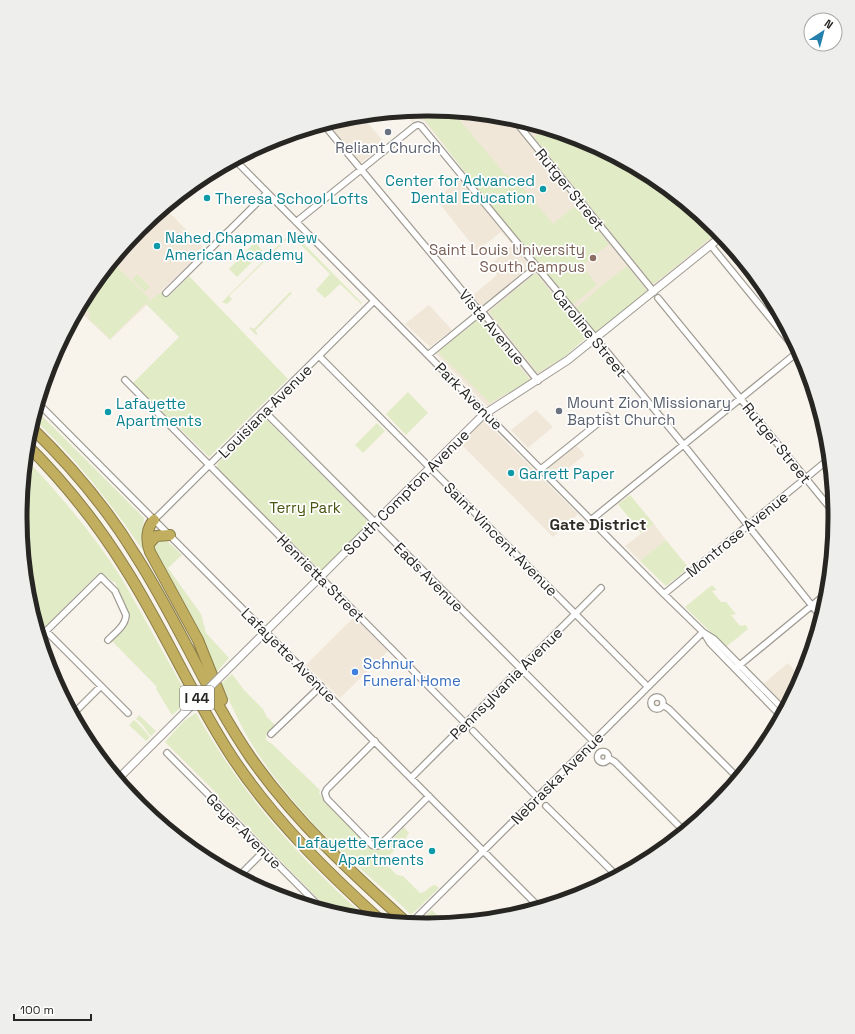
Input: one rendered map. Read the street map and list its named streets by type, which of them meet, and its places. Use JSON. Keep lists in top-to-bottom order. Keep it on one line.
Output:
{"streets":{"highway":["I 44"],"main road":["South Compton Avenue"],"street":["Rutger Street","Vista Avenue","Caroline Street","Park Avenue","Louisiana Avenue","Montrose Avenue","Saint Vincent Avenue","Eads Avenue","Henrietta Street","Lafayette Avenue","Pennsylvania Avenue","Nebraska Avenue","Geyer Avenue"]},"crossings":[["Rutger Street","South Compton Avenue"],["Rutger Street","Montrose Avenue"],["Vista Avenue","Caroline Street"],["Vista Avenue","South Compton Avenue"],["Caroline Street","South Compton Avenue"],["Caroline Street","Montrose Avenue"],["Park Avenue","Louisiana Avenue"],["Park Avenue","South Compton Avenue"],["Park Avenue","Montrose Avenue"],["Park Avenue","Nebraska Avenue"],["Louisiana Avenue","Saint Vincent Avenue"],["Louisiana Avenue","Eads Avenue"],["Louisiana Avenue","Henrietta Street"],["Louisiana Avenue","Lafayette Avenue"],["South Compton Avenue","Saint Vincent Avenue"],["South Compton Avenue","Eads Avenue"],["South Compton Avenue","Henrietta Street"],["South Compton Avenue","Lafayette Avenue"],["Saint Vincent Avenue","Pennsylvania Avenue"],["Saint Vincent Avenue","Nebraska Avenue"],["Eads Avenue","Pennsylvania Avenue"],["Eads Avenue","Nebraska Avenue"],["Henrietta Street","Pennsylvania Avenue"],["Lafayette Avenue","Pennsylvania Avenue"],["Lafayette Avenue","Nebraska Avenue"]],"districts":["Gate District"],"parks":["Terry Park"],"places":["Reliant Church","Center for Advanced Dental Education","Theresa School Lofts","Nahed Chapman New American Academy","Saint Louis University South Campus","Mount Zion Missionary Baptist Church","Lafayette Apartments","Garrett Paper","Schnur Funeral Home","Lafayette Terrace Apartments"],"scale_bar":"100 m","north":"top right"}
